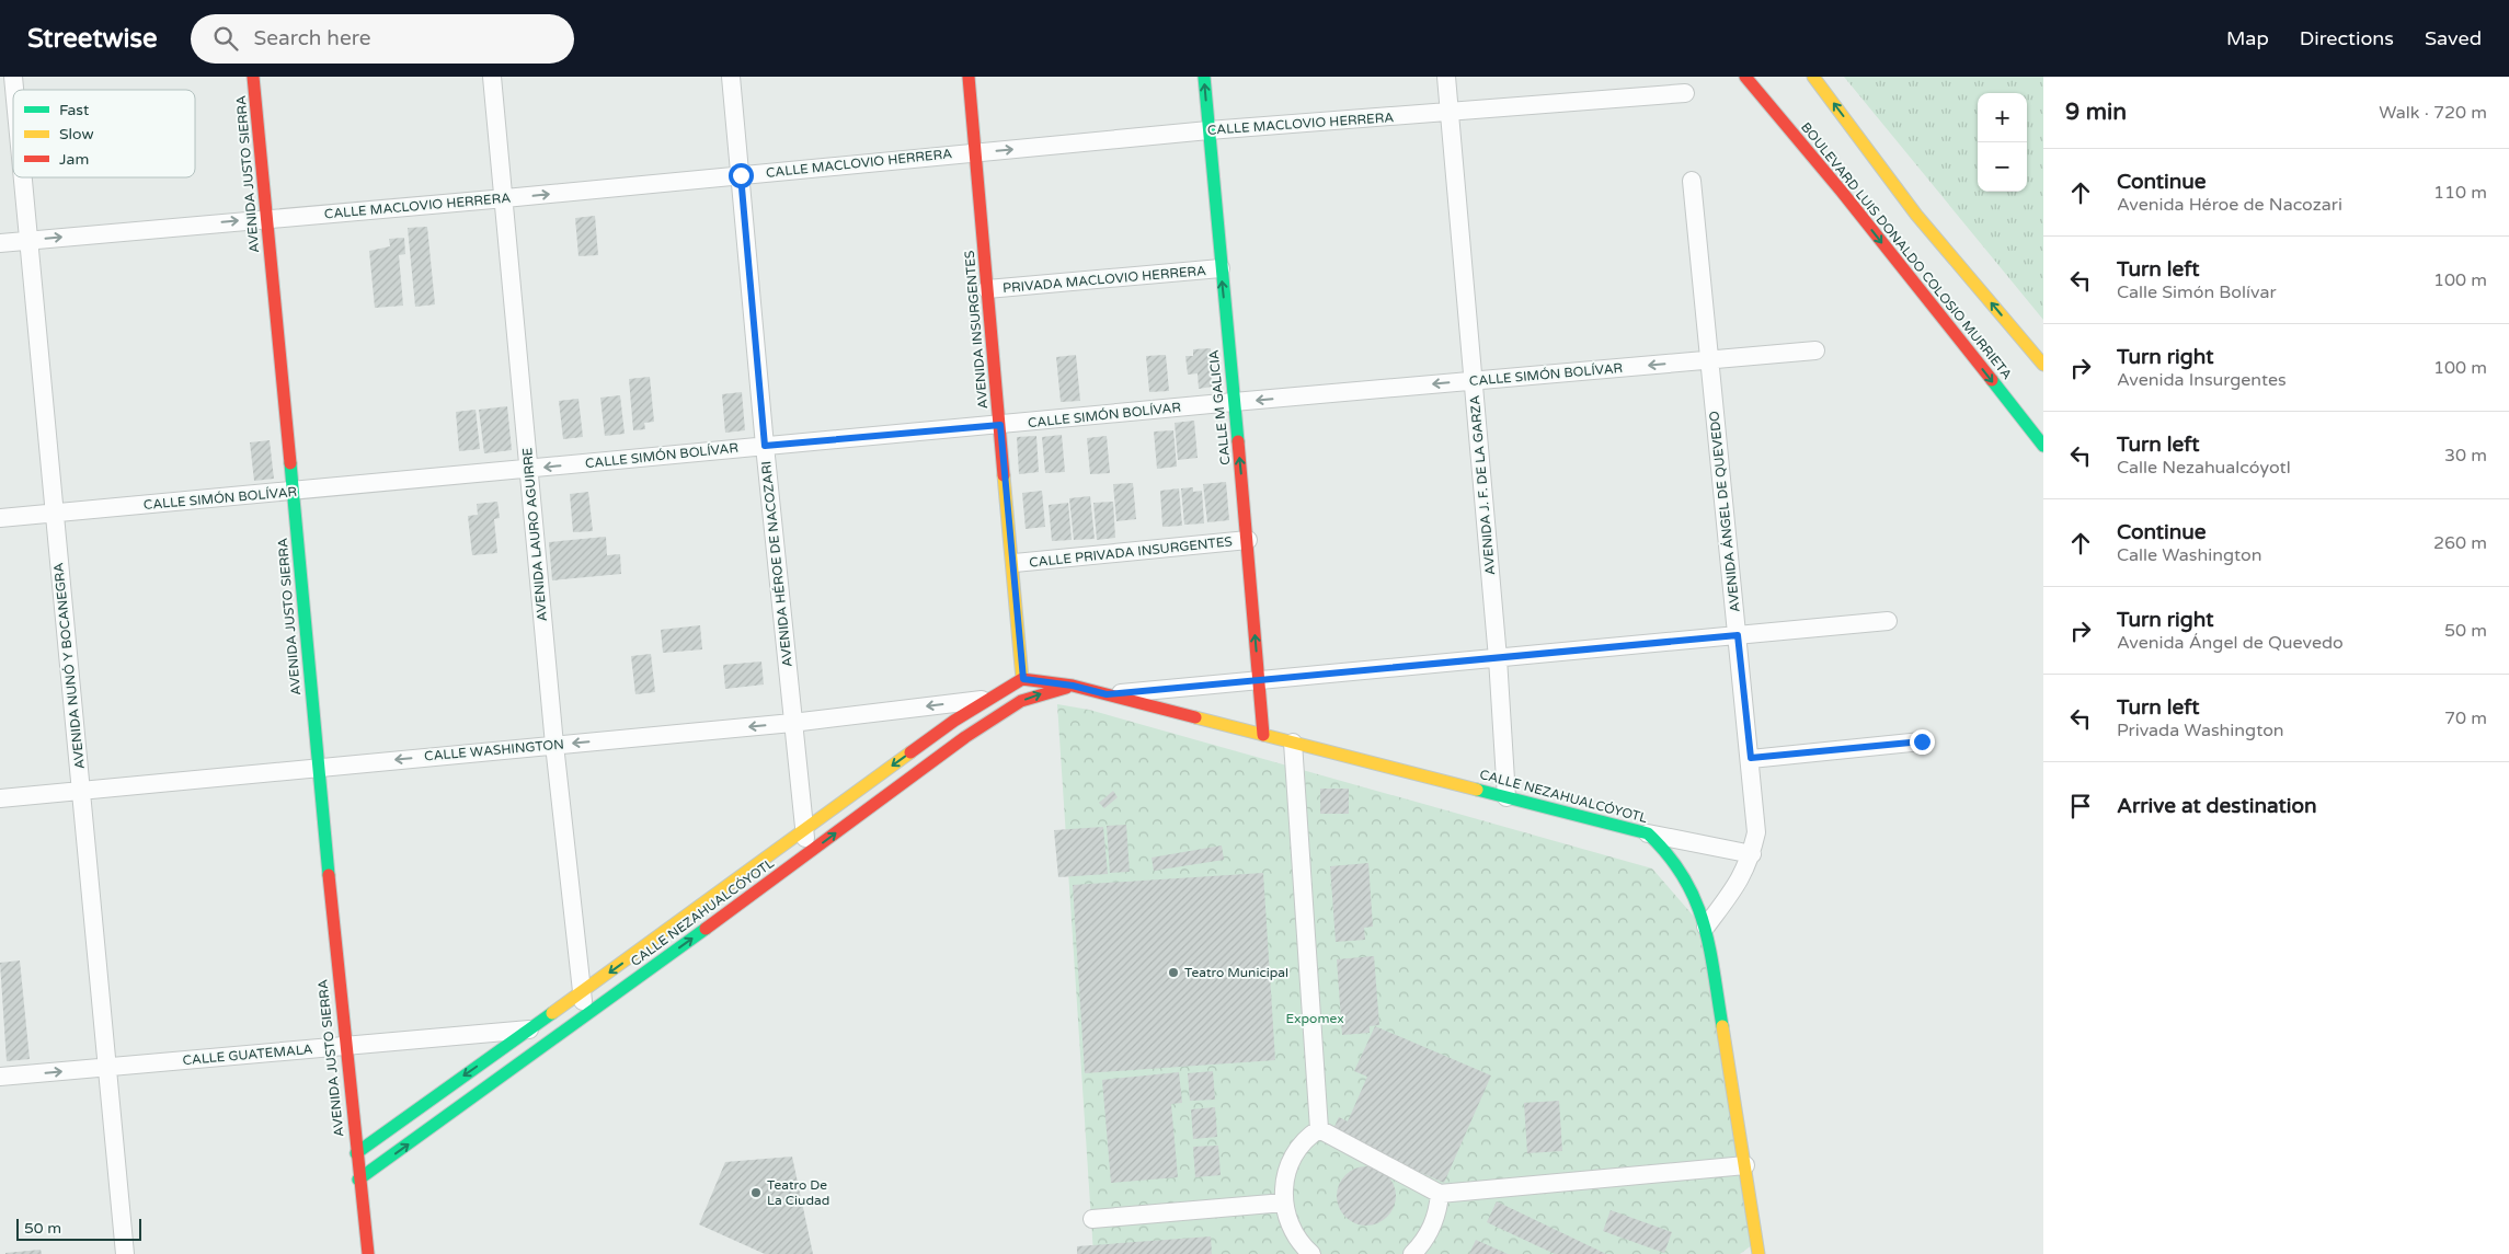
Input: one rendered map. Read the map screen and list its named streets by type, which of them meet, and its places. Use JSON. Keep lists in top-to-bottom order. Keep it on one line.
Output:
{"streets":{"main road":["AVENIDA JUSTO SIERRA","BOULEVARD LUIS DONALDO COLOSIO MURRIETA","AVENIDA INSURGENTES","CALLE M GALICIA","CALLE NEZAHUALCÓYOTL"],"street":["CALLE MACLOVIO HERRERA","PRIVADA MACLOVIO HERRERA","CALLE SIMÓN BOLÍVAR","AVENIDA J. F. DE LA GARZA","AVENIDA ÁNGEL DE QUEVEDO","AVENIDA LAURO AGUIRRE","CALLE PRIVADA INSURGENTES","AVENIDA HÉROE DE NACOZARI","AVENIDA NUNÓ Y BOCANEGRA","CALLE WASHINGTON","CALLE GUATEMALA"]},"crossings":[["CALLE MACLOVIO HERRERA","AVENIDA JUSTO SIERRA"],["CALLE MACLOVIO HERRERA","AVENIDA INSURGENTES"],["CALLE MACLOVIO HERRERA","CALLE M GALICIA"],["CALLE MACLOVIO HERRERA","AVENIDA J. F. DE LA GARZA"],["CALLE MACLOVIO HERRERA","AVENIDA LAURO AGUIRRE"],["CALLE MACLOVIO HERRERA","AVENIDA HÉROE DE NACOZARI"],["CALLE MACLOVIO HERRERA","AVENIDA NUNÓ Y BOCANEGRA"],["AVENIDA JUSTO SIERRA","CALLE SIMÓN BOLÍVAR"],["AVENIDA JUSTO SIERRA","CALLE WASHINGTON"],["AVENIDA JUSTO SIERRA","CALLE NEZAHUALCÓYOTL"],["AVENIDA JUSTO SIERRA","CALLE GUATEMALA"],["PRIVADA MACLOVIO HERRERA","AVENIDA INSURGENTES"],["PRIVADA MACLOVIO HERRERA","CALLE M GALICIA"],["AVENIDA INSURGENTES","CALLE SIMÓN BOLÍVAR"],["AVENIDA INSURGENTES","CALLE PRIVADA INSURGENTES"],["AVENIDA INSURGENTES","CALLE NEZAHUALCÓYOTL"],["CALLE SIMÓN BOLÍVAR","CALLE M GALICIA"],["CALLE SIMÓN BOLÍVAR","AVENIDA J. F. DE LA GARZA"],["CALLE SIMÓN BOLÍVAR","AVENIDA ÁNGEL DE QUEVEDO"],["CALLE SIMÓN BOLÍVAR","AVENIDA LAURO AGUIRRE"],["CALLE SIMÓN BOLÍVAR","AVENIDA HÉROE DE NACOZARI"],["CALLE SIMÓN BOLÍVAR","AVENIDA NUNÓ Y BOCANEGRA"],["CALLE M GALICIA","CALLE PRIVADA INSURGENTES"],["CALLE M GALICIA","CALLE NEZAHUALCÓYOTL"],["AVENIDA J. F. DE LA GARZA","CALLE NEZAHUALCÓYOTL"],["AVENIDA ÁNGEL DE QUEVEDO","CALLE NEZAHUALCÓYOTL"],["AVENIDA LAURO AGUIRRE","CALLE WASHINGTON"],["AVENIDA LAURO AGUIRRE","CALLE NEZAHUALCÓYOTL"],["AVENIDA HÉROE DE NACOZARI","CALLE WASHINGTON"],["AVENIDA HÉROE DE NACOZARI","CALLE NEZAHUALCÓYOTL"],["AVENIDA NUNÓ Y BOCANEGRA","CALLE WASHINGTON"],["AVENIDA NUNÓ Y BOCANEGRA","CALLE GUATEMALA"],["CALLE WASHINGTON","CALLE NEZAHUALCÓYOTL"],["CALLE NEZAHUALCÓYOTL","CALLE GUATEMALA"]],"one_way":["CALLE MACLOVIO HERRERA","CALLE SIMÓN BOLÍVAR","CALLE M GALICIA","CALLE WASHINGTON"],"parks":["Expomex"],"places":["Teatro Municipal","Teatro De La Ciudad"],"legend":["Fast","Slow","Jam"],"scale_bar":"50 m","page":{"header":"Streetwise","search":"Search here","nav":["Map","Directions","Saved"],"heading":["9 min","Walk · 720 m"],"map_buttons":["+","−"],"list":[["Continue","Avenida Héroe de Nacozari","110 m"],["Turn left","Calle Simón Bolívar","100 m"],["Turn right","Avenida Insurgentes","100 m"],["Turn left","Calle Nezahualcóyotl","30 m"],["Continue","Calle Washington","260 m"],["Turn right","Avenida Ángel de Quevedo","50 m"],["Turn left","Privada Washington","70 m"],"Arrive at destination"],"scale":"50 m"}}
